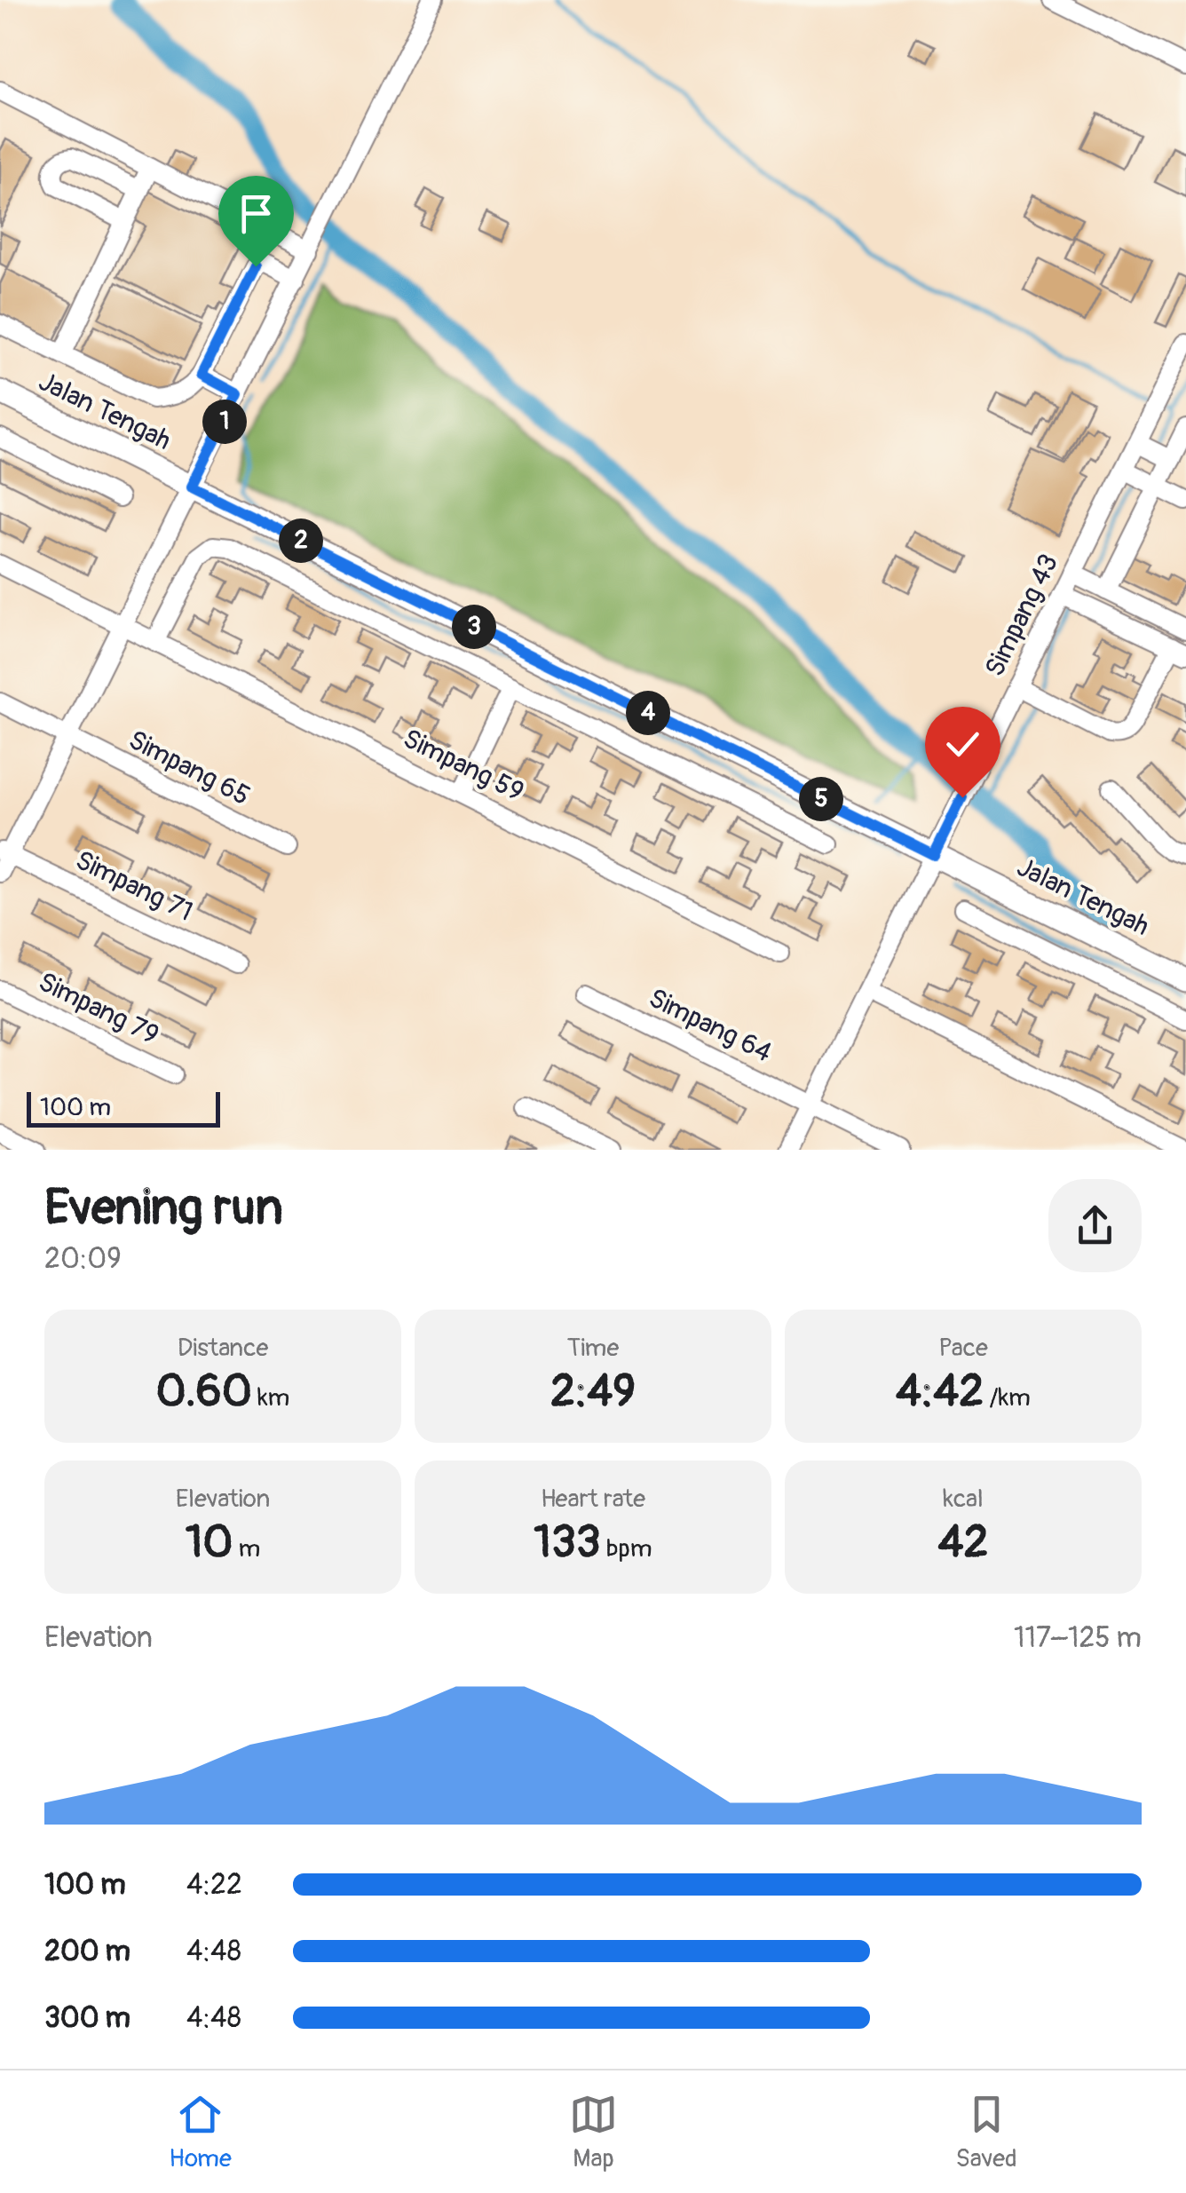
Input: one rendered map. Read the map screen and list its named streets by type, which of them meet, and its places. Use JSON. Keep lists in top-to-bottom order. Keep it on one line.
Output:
{"streets":{"main road":["Jalan Tengah"],"street":["Simpang 43","Simpang 59","Simpang 65","Simpang 71","Simpang 79","Simpang 64"]},"crossings":[["Jalan Tengah","Simpang 43"],["Simpang 43","Simpang 64"]],"scale_bar":"100 m","page":{"pins":["1","2","3","4","5"],"scale":"100 m","heading":["Evening run","20:09"],"stats":[["Distance","0.60 km"],["Time","2:49"],["Pace","4:42 /km"],["Elevation","10 m"],["Heart rate","133 bpm"],["kcal","42"]],"chart":["Elevation","117–125 m"],"list":[{"name":"100 m","note":"4:22"},{"name":"200 m","note":"4:48"},{"name":"300 m","note":"4:48"}],"tabs":["Home","Map","Saved"]}}
